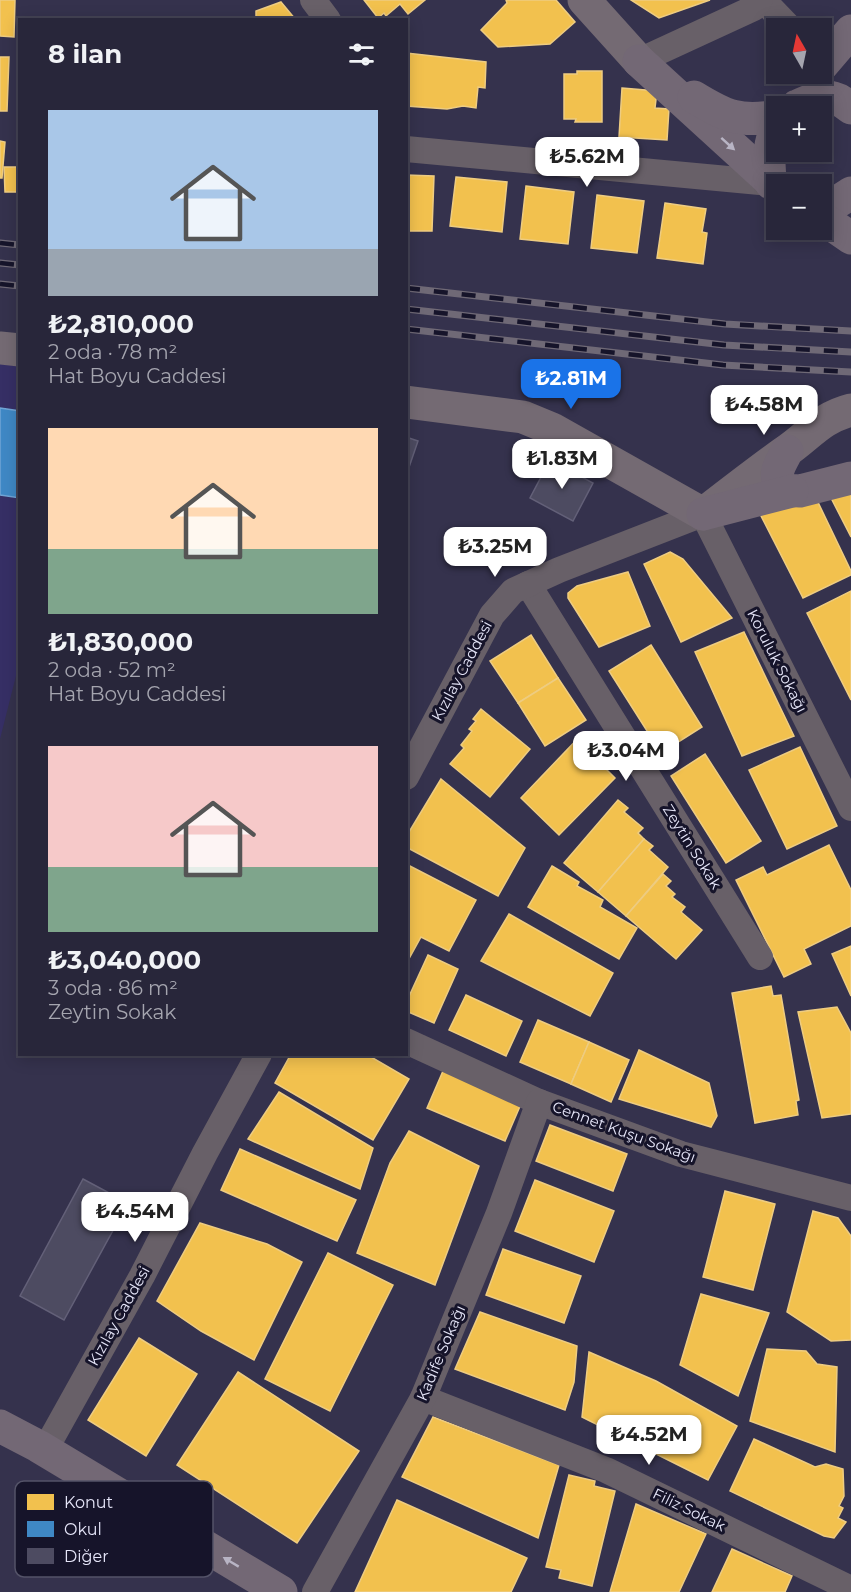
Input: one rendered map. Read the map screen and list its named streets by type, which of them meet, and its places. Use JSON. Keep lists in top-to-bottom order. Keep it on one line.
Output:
{"streets":{"street":["Koruluk Sokağı","Kızılay Caddesi","Zeytin Sokak","Cennet Kuşu Sokağı","Kadife Sokağı","Filiz Sokak"]},"crossings":[["Koruluk Sokağı","Kızılay Caddesi"],["Kızılay Caddesi","Zeytin Sokak"],["Cennet Kuşu Sokağı","Kadife Sokağı"],["Kadife Sokağı","Filiz Sokak"]],"legend":["Konut","Okul","Diğer"],"north":"top","page":{"map_buttons":["+","−"],"heading":"8 ilan","list":[{"name":"₺2,810,000","note":"2 oda · 78 m² · Hat Boyu Caddesi"},{"name":"₺1,830,000","note":"2 oda · 52 m² · Hat Boyu Caddesi"},{"name":"₺3,040,000","note":"3 oda · 86 m² · Zeytin Sokak"}],"price":["₺5.62M","₺2.81M","₺4.58M","₺1.83M","₺3.25M","₺3.04M","₺4.54M","₺4.52M"]}}
